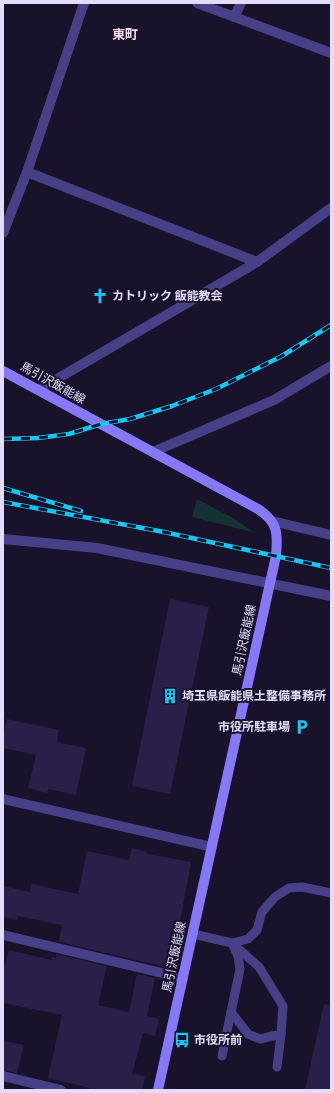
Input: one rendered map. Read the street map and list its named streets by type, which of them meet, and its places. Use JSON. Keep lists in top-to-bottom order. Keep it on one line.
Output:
{"streets":{"main road":["馬引沢飯能線"]},"districts":["東町"],"places":{"church":["カトリック 飯能教会"],"building":["埼玉県飯能県土整備事務所"],"parking":["市役所駐車場"],"bus stop":["市役所前"]}}
